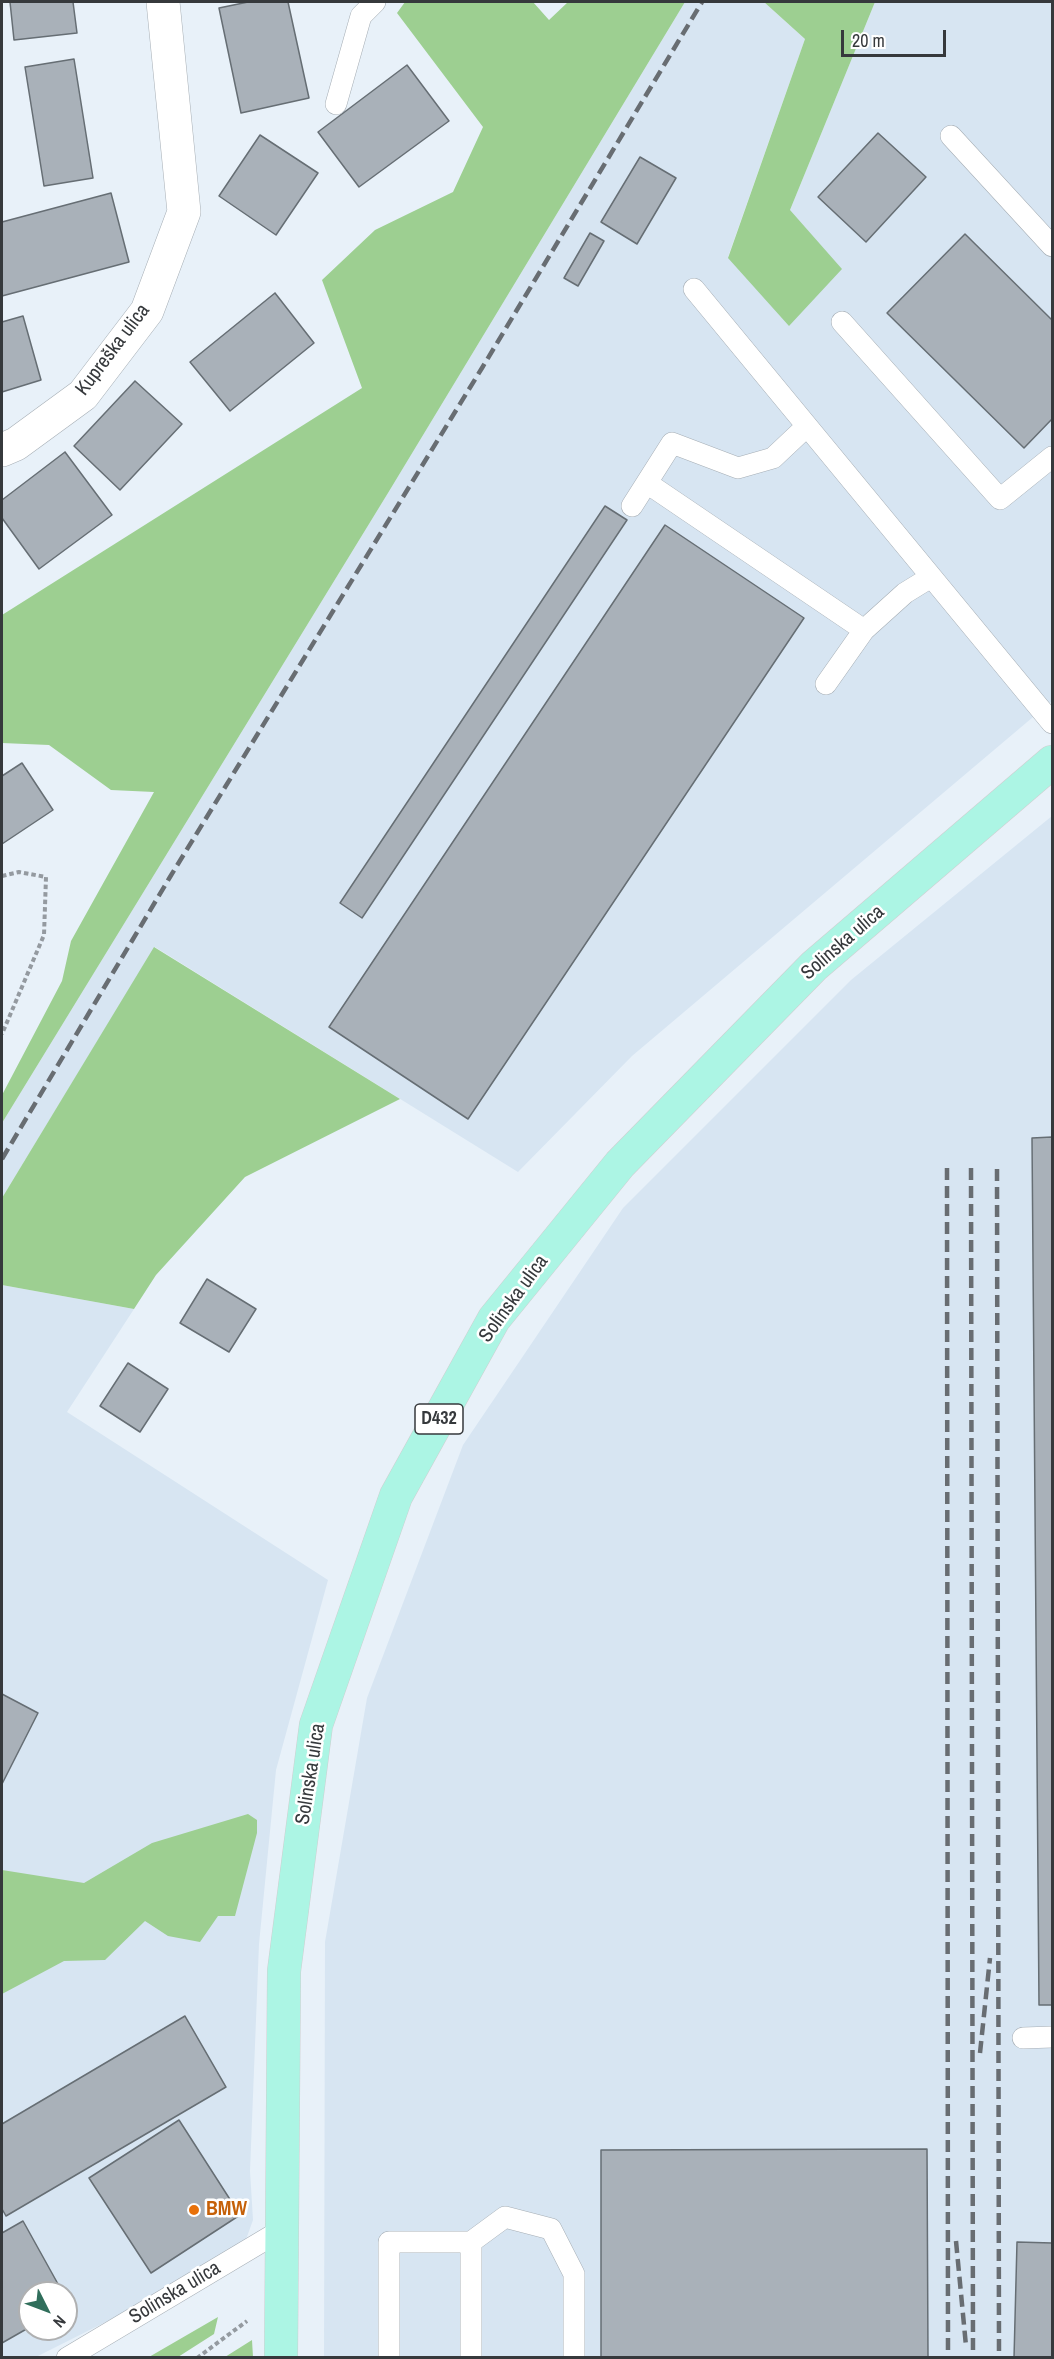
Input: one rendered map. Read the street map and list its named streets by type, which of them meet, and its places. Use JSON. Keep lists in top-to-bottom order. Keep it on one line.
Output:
{"streets":{"main road":["Solinska ulica","D432"],"street":["Kupreška ulica"]},"places":["BMW"],"scale_bar":"20 m","north":"bottom right"}
